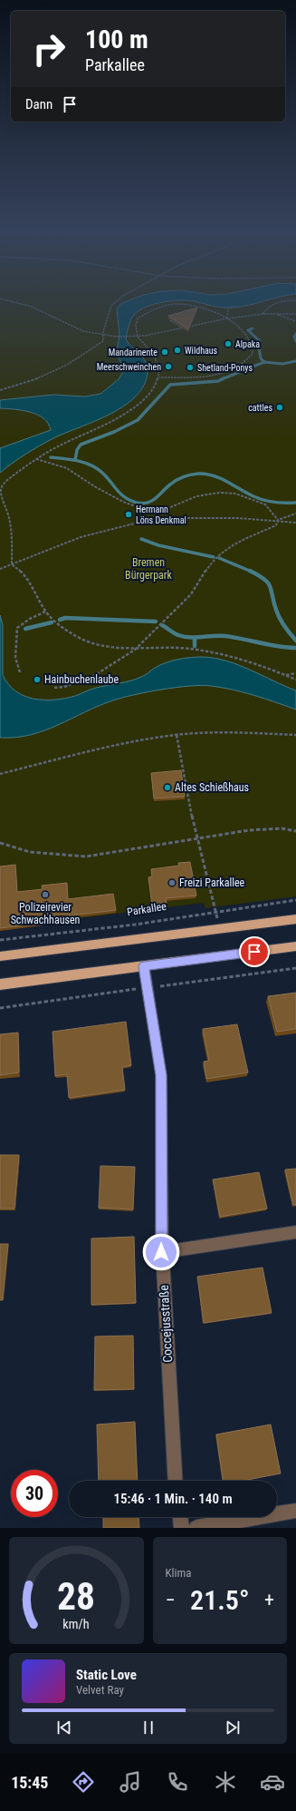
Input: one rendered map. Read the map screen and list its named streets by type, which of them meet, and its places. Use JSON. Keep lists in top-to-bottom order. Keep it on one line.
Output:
{"streets":{"street":["Coccejusstraße"],"path":["Parkallee"]},"parks":["Bremen Bürgerpark"],"places":["Alpaka","Wildhaus","Mandarinente","Meerschweinchen","Shetland-Ponys","cattles","Hermann Löns Denkmal","Hainbuchenlaube","Altes Schießhaus","Freizi Parkallee","Polizeirevier Schwachhausen"],"page":{"turn":["100 m","Parkallee"],"then":"Dann","limit":"30","trip":"15:46 · 1 Min. · 140 m","tile":"Klima","heat":["−","21.5°","+"],"song":["Static Love","Velvet Ray"],"tabs":"15:45","gauge":["28","km/h"]}}
